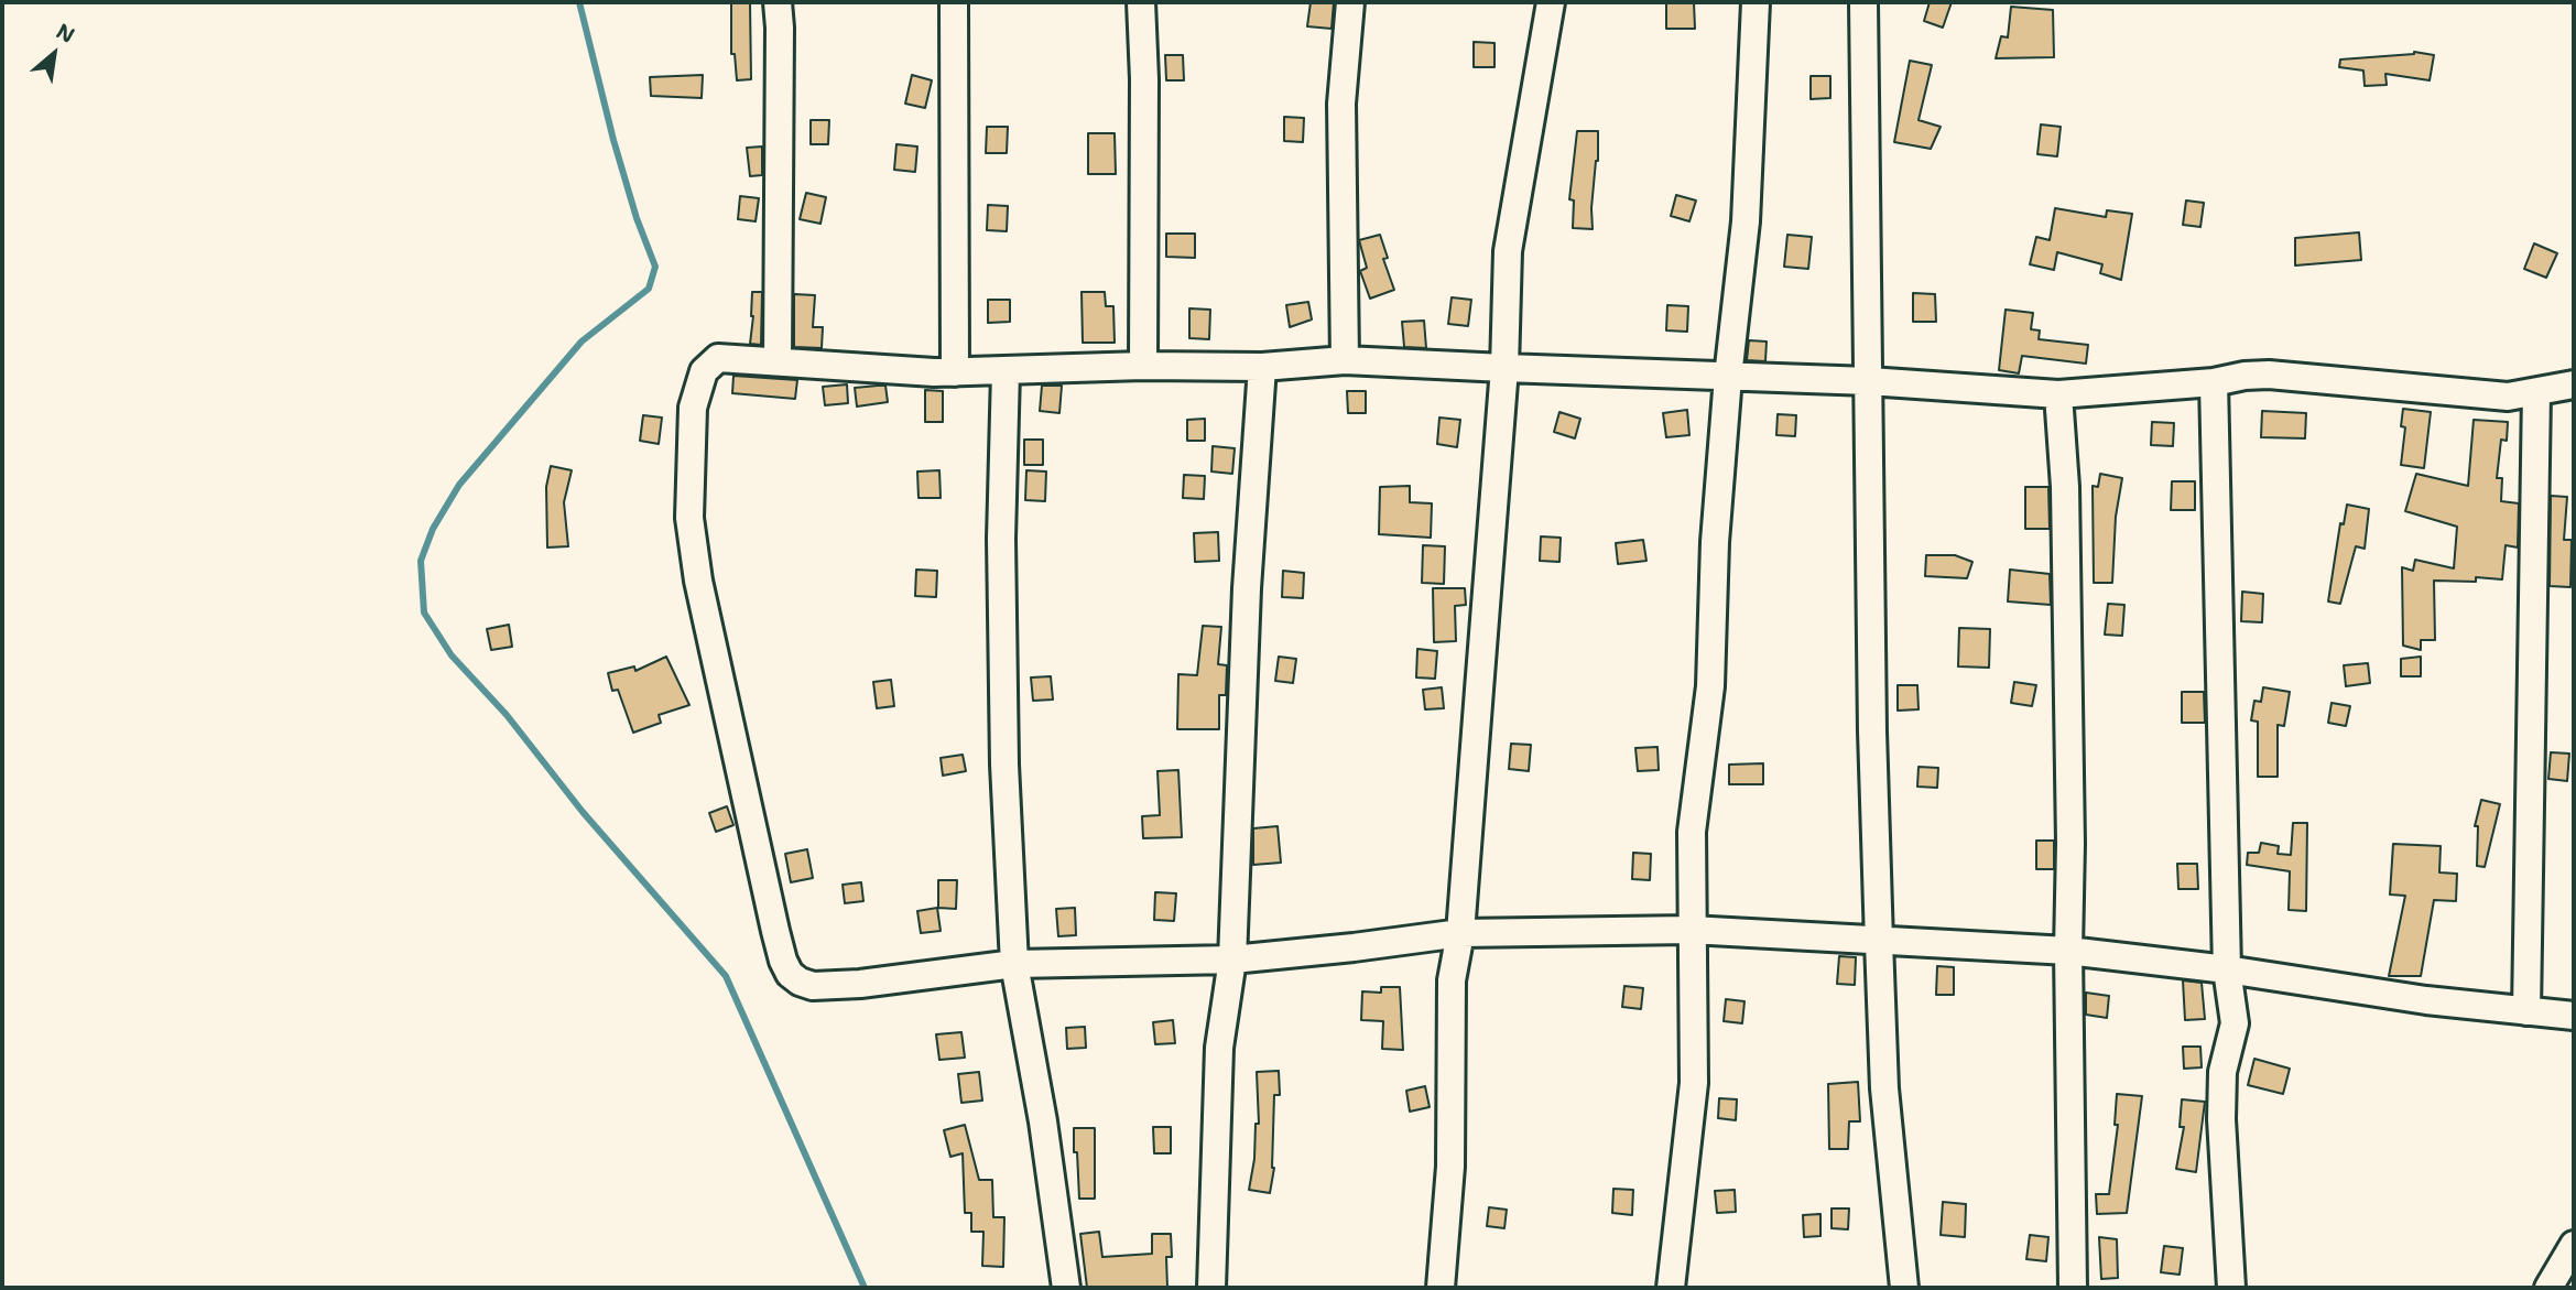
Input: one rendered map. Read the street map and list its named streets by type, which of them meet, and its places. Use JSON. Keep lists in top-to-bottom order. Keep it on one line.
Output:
{"north":"top right"}
